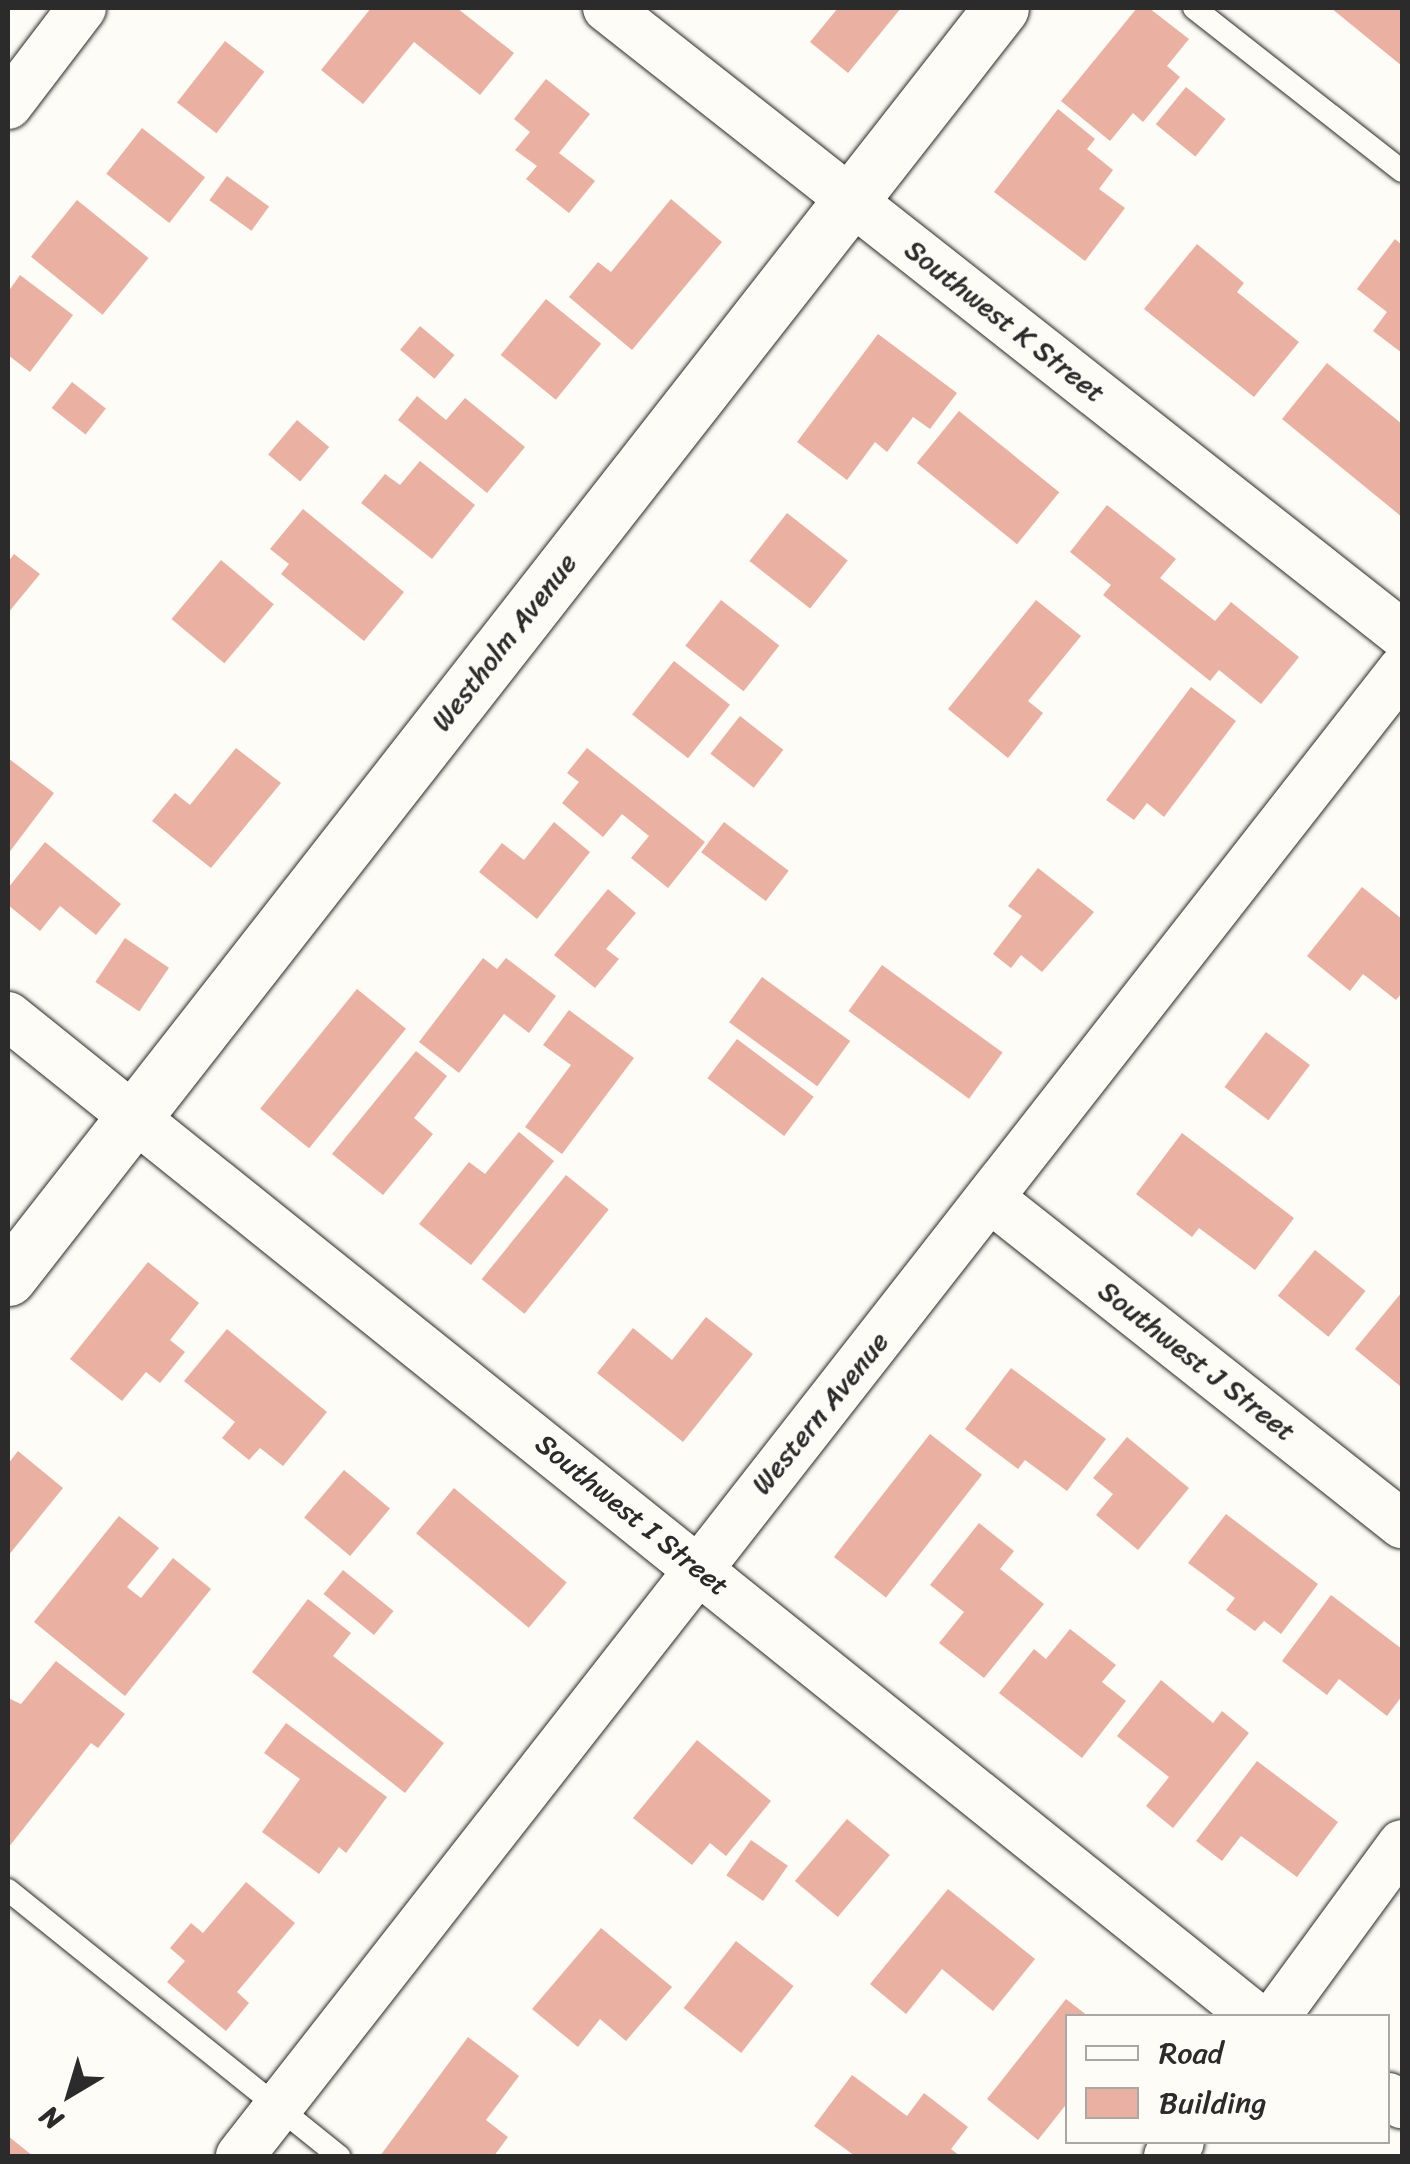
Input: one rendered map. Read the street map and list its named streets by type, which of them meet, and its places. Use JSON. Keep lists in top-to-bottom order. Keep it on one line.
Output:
{"streets":{"street":["Southwest K Street","Westholm Avenue","Southwest J Street","Western Avenue","Southwest I Street"]},"crossings":[["Southwest K Street","Westholm Avenue"],["Westholm Avenue","Southwest I Street"],["Southwest J Street","Western Avenue"],["Western Avenue","Southwest I Street"]],"legend":["Road","Building"],"north":"bottom left"}
